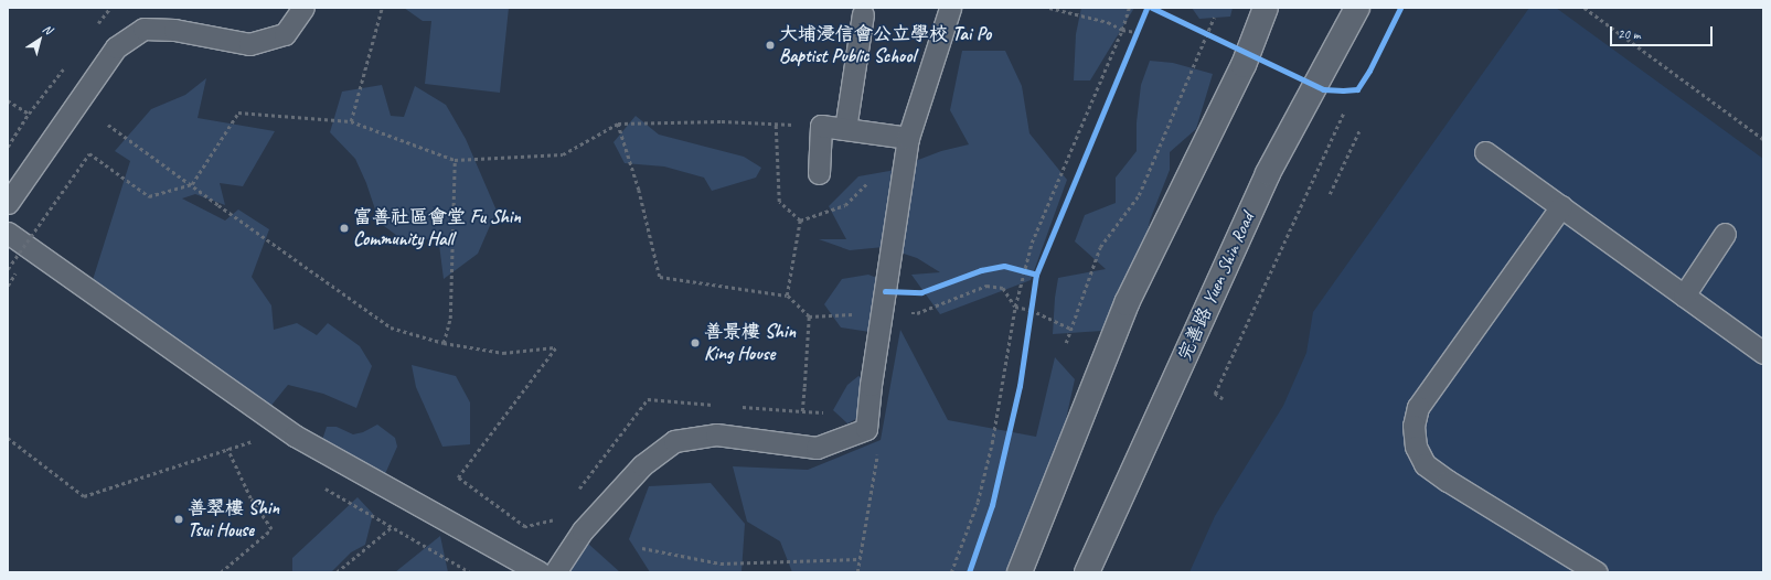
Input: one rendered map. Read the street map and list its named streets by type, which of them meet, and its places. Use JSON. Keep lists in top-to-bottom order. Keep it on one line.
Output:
{"streets":{"main road":["完善路 Yuen Shin Road"]},"places":["大埔浸信會公立學校 Tai Po Baptist Public School","富善社區會堂 Fu Shin Community Hall","善景樓 Shin King House","善翠樓 Shin Tsui House"],"scale_bar":"20 m","north":"top right"}
